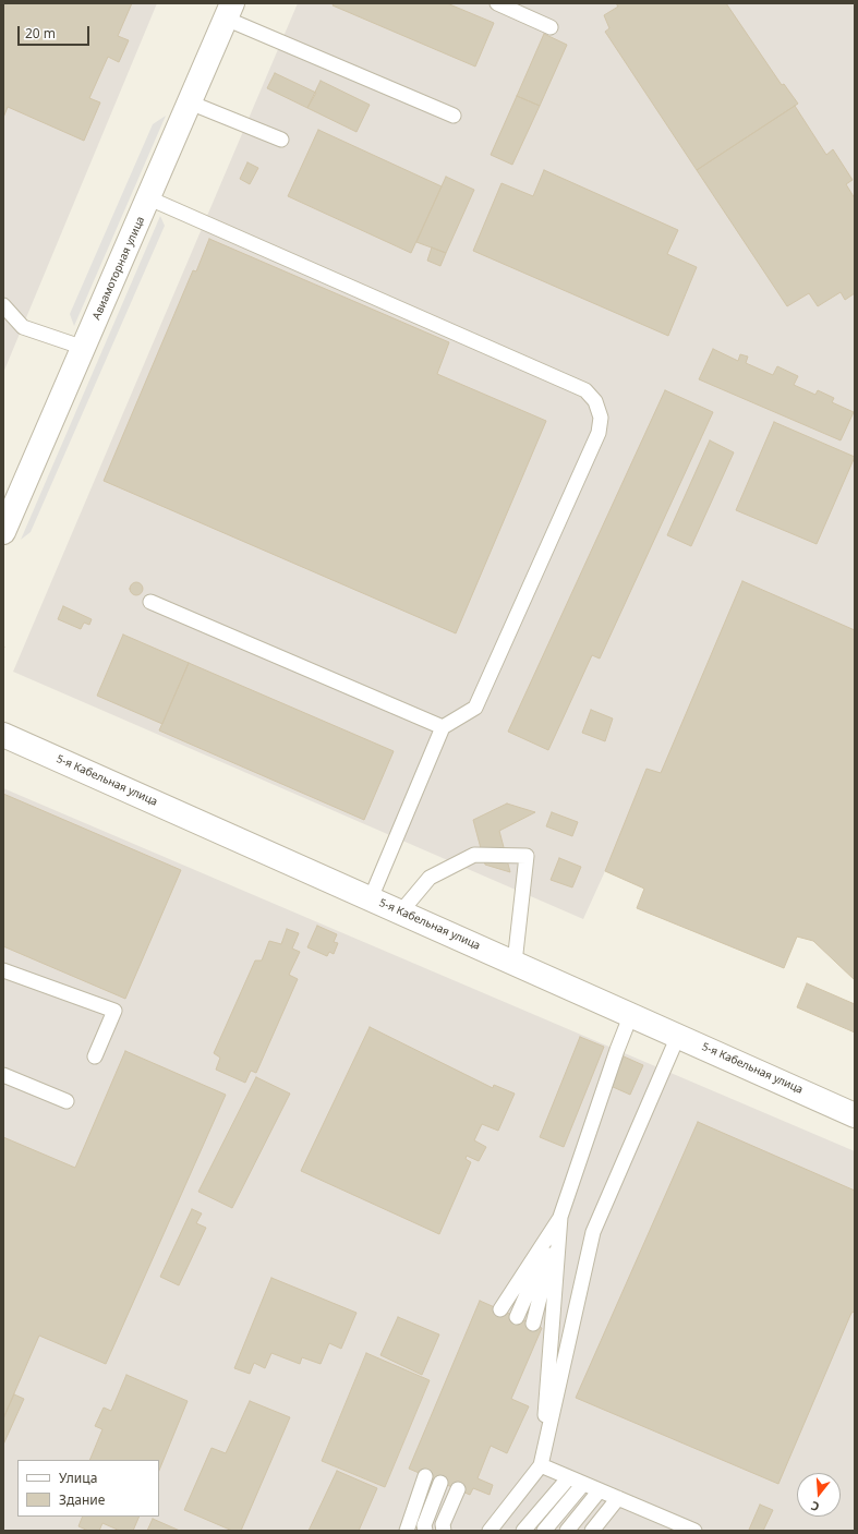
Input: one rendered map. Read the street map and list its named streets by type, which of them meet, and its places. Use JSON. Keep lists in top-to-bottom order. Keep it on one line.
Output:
{"streets":{"street":["Авиамоторная улица","5-я Кабельная улица"]},"legend":["Улица","Здание"],"scale_bar":"20 m","north":"bottom"}
